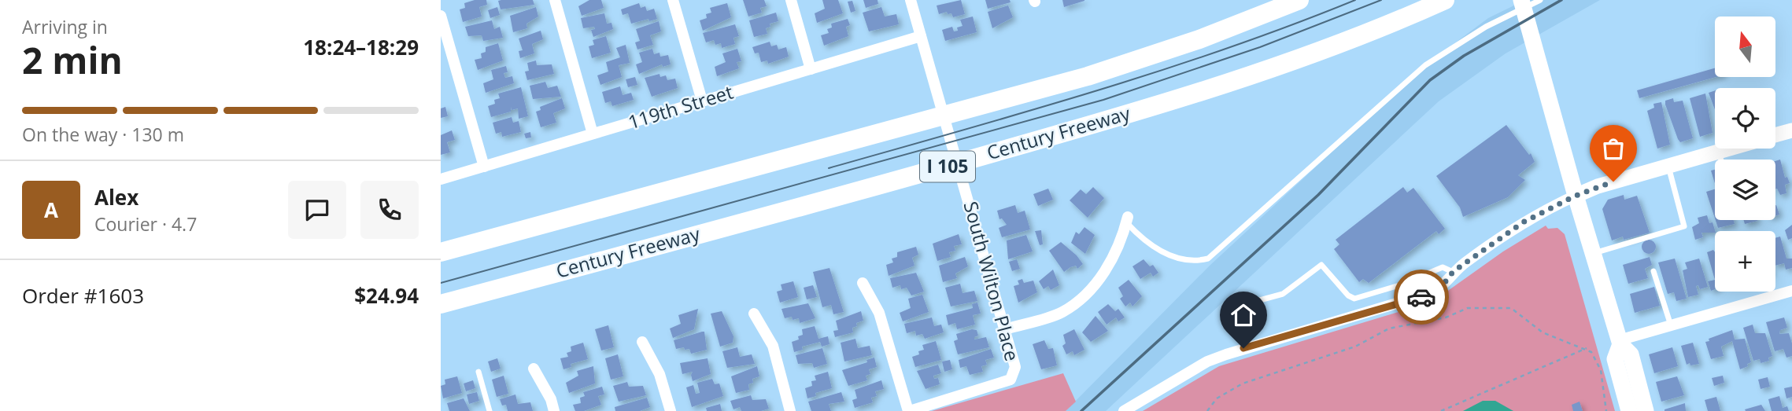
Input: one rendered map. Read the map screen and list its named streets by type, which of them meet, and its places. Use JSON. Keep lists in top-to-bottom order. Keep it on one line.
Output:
{"streets":{"highway":["Century Freeway","I 105"],"street":["119th Street","South Wilton Place"]},"crossings":[["119th Street","South Wilton Place"]],"north":"top","page":{"heading":["2 min","Arriving in","18:24–18:29"],"panel":["Alex","Courier · 4.7","Order #1603","$24.94"],"map_buttons":"+","bar":"On the way · 130 m","round":"A"}}
